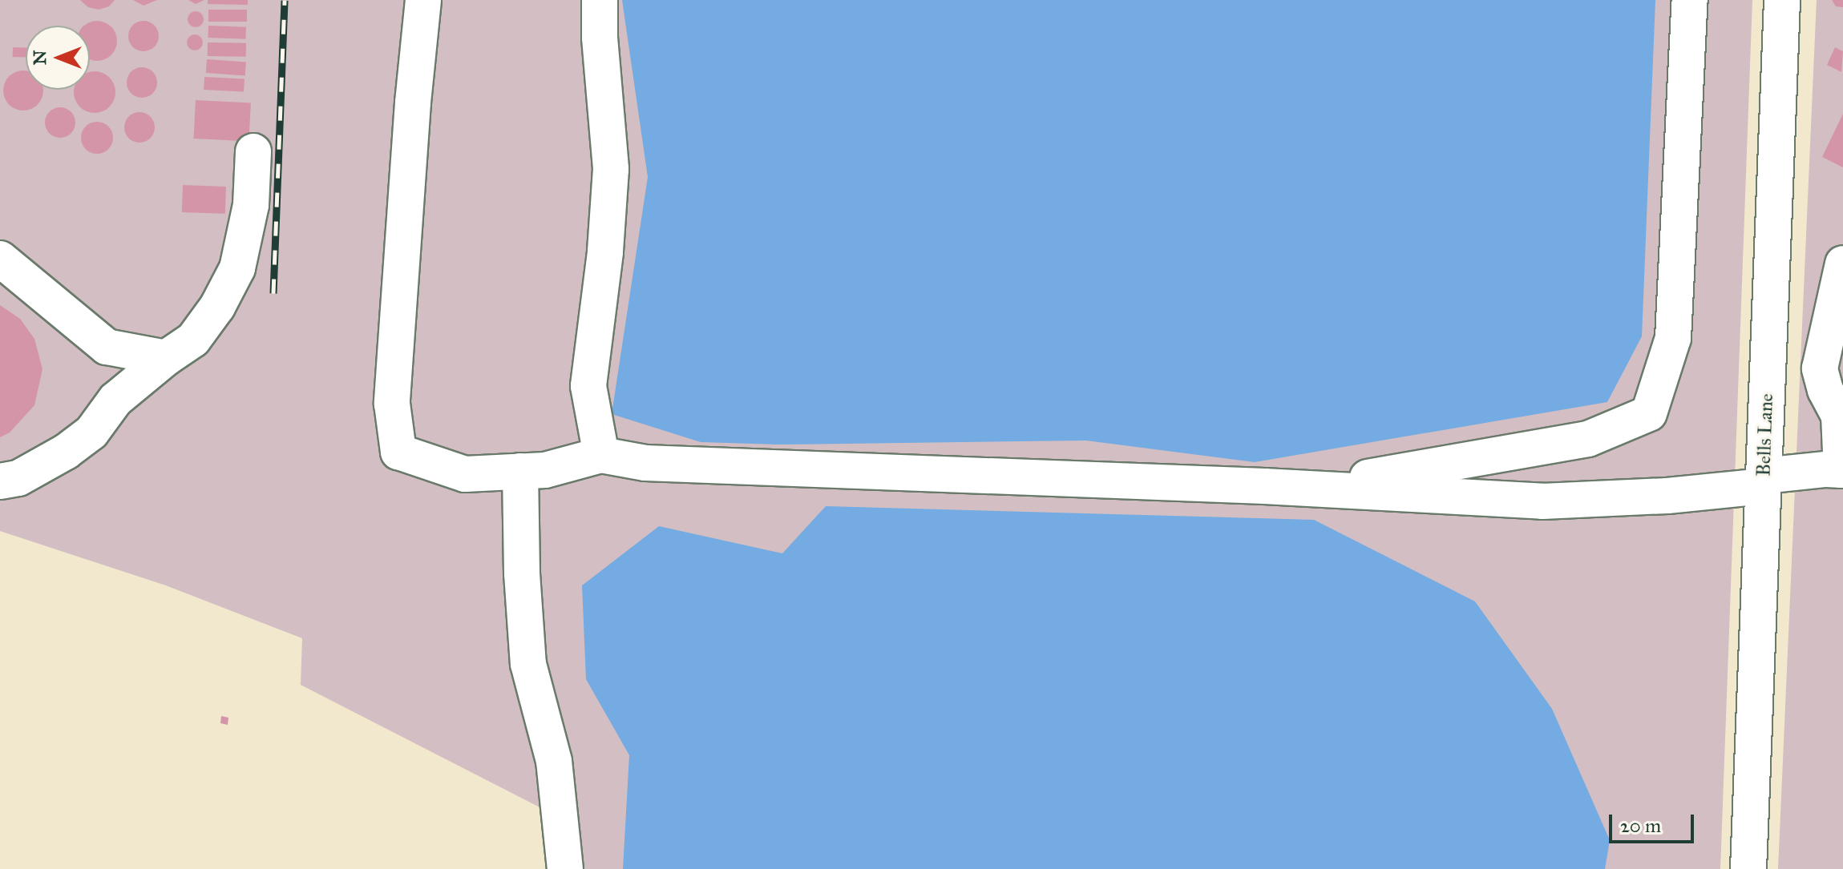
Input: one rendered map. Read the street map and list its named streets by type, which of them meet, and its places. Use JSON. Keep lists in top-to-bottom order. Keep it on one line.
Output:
{"streets":{"street":["Bells Lane"]},"scale_bar":"20 m","north":"left"}
